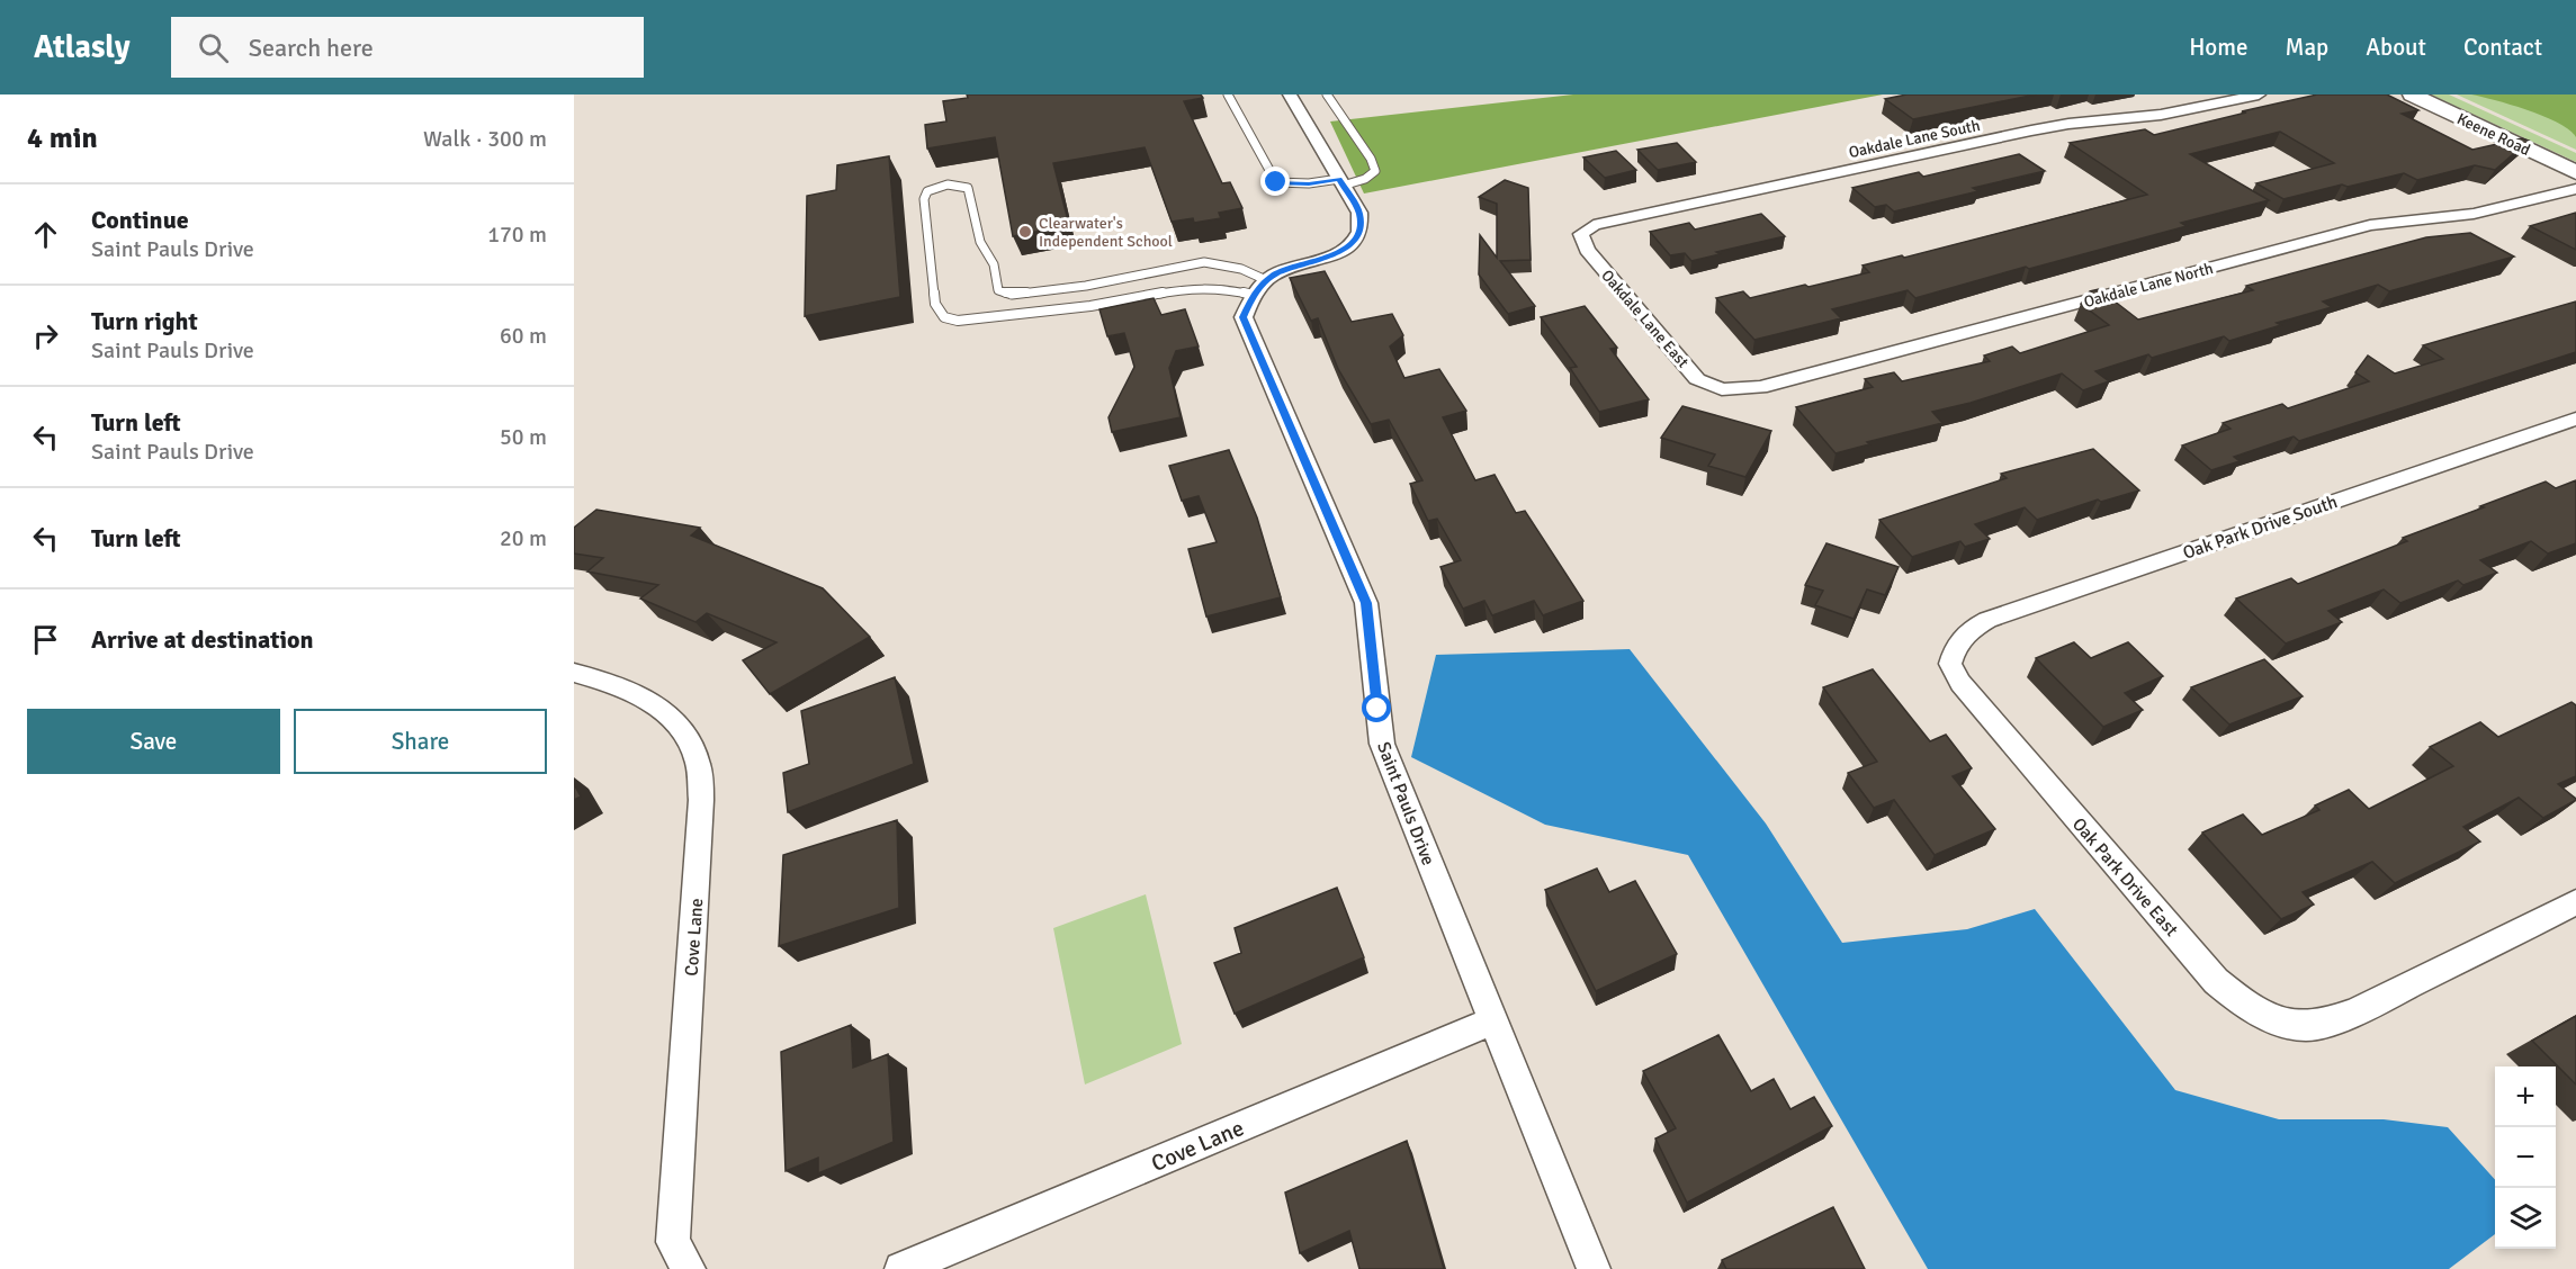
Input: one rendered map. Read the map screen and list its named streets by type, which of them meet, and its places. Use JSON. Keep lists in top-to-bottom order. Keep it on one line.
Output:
{"streets":{"main road":["Keene Road"],"street":["Oakdale Lane South","Oakdale Lane North","Oakdale Lane East","Oak Park Drive South","Saint Pauls Drive","Oak Park Drive East","Cove Lane"]},"crossings":[["Oakdale Lane South","Oakdale Lane East"],["Oakdale Lane North","Oakdale Lane East"],["Oak Park Drive South","Oak Park Drive East"],["Saint Pauls Drive","Cove Lane"]],"places":["Clearwater's Independent School"],"page":{"header":"Atlasly","search":"Search here","nav":["Home","Map","About","Contact"],"heading":["4 min","Walk · 300 m"],"list":[["Continue","Saint Pauls Drive","170 m"],["Turn right","Saint Pauls Drive","60 m"],["Turn left","Saint Pauls Drive","50 m"],["Turn left","20 m"],"Arrive at destination"],"buttons":["Save","Share"],"map_buttons":["+","−"]}}
